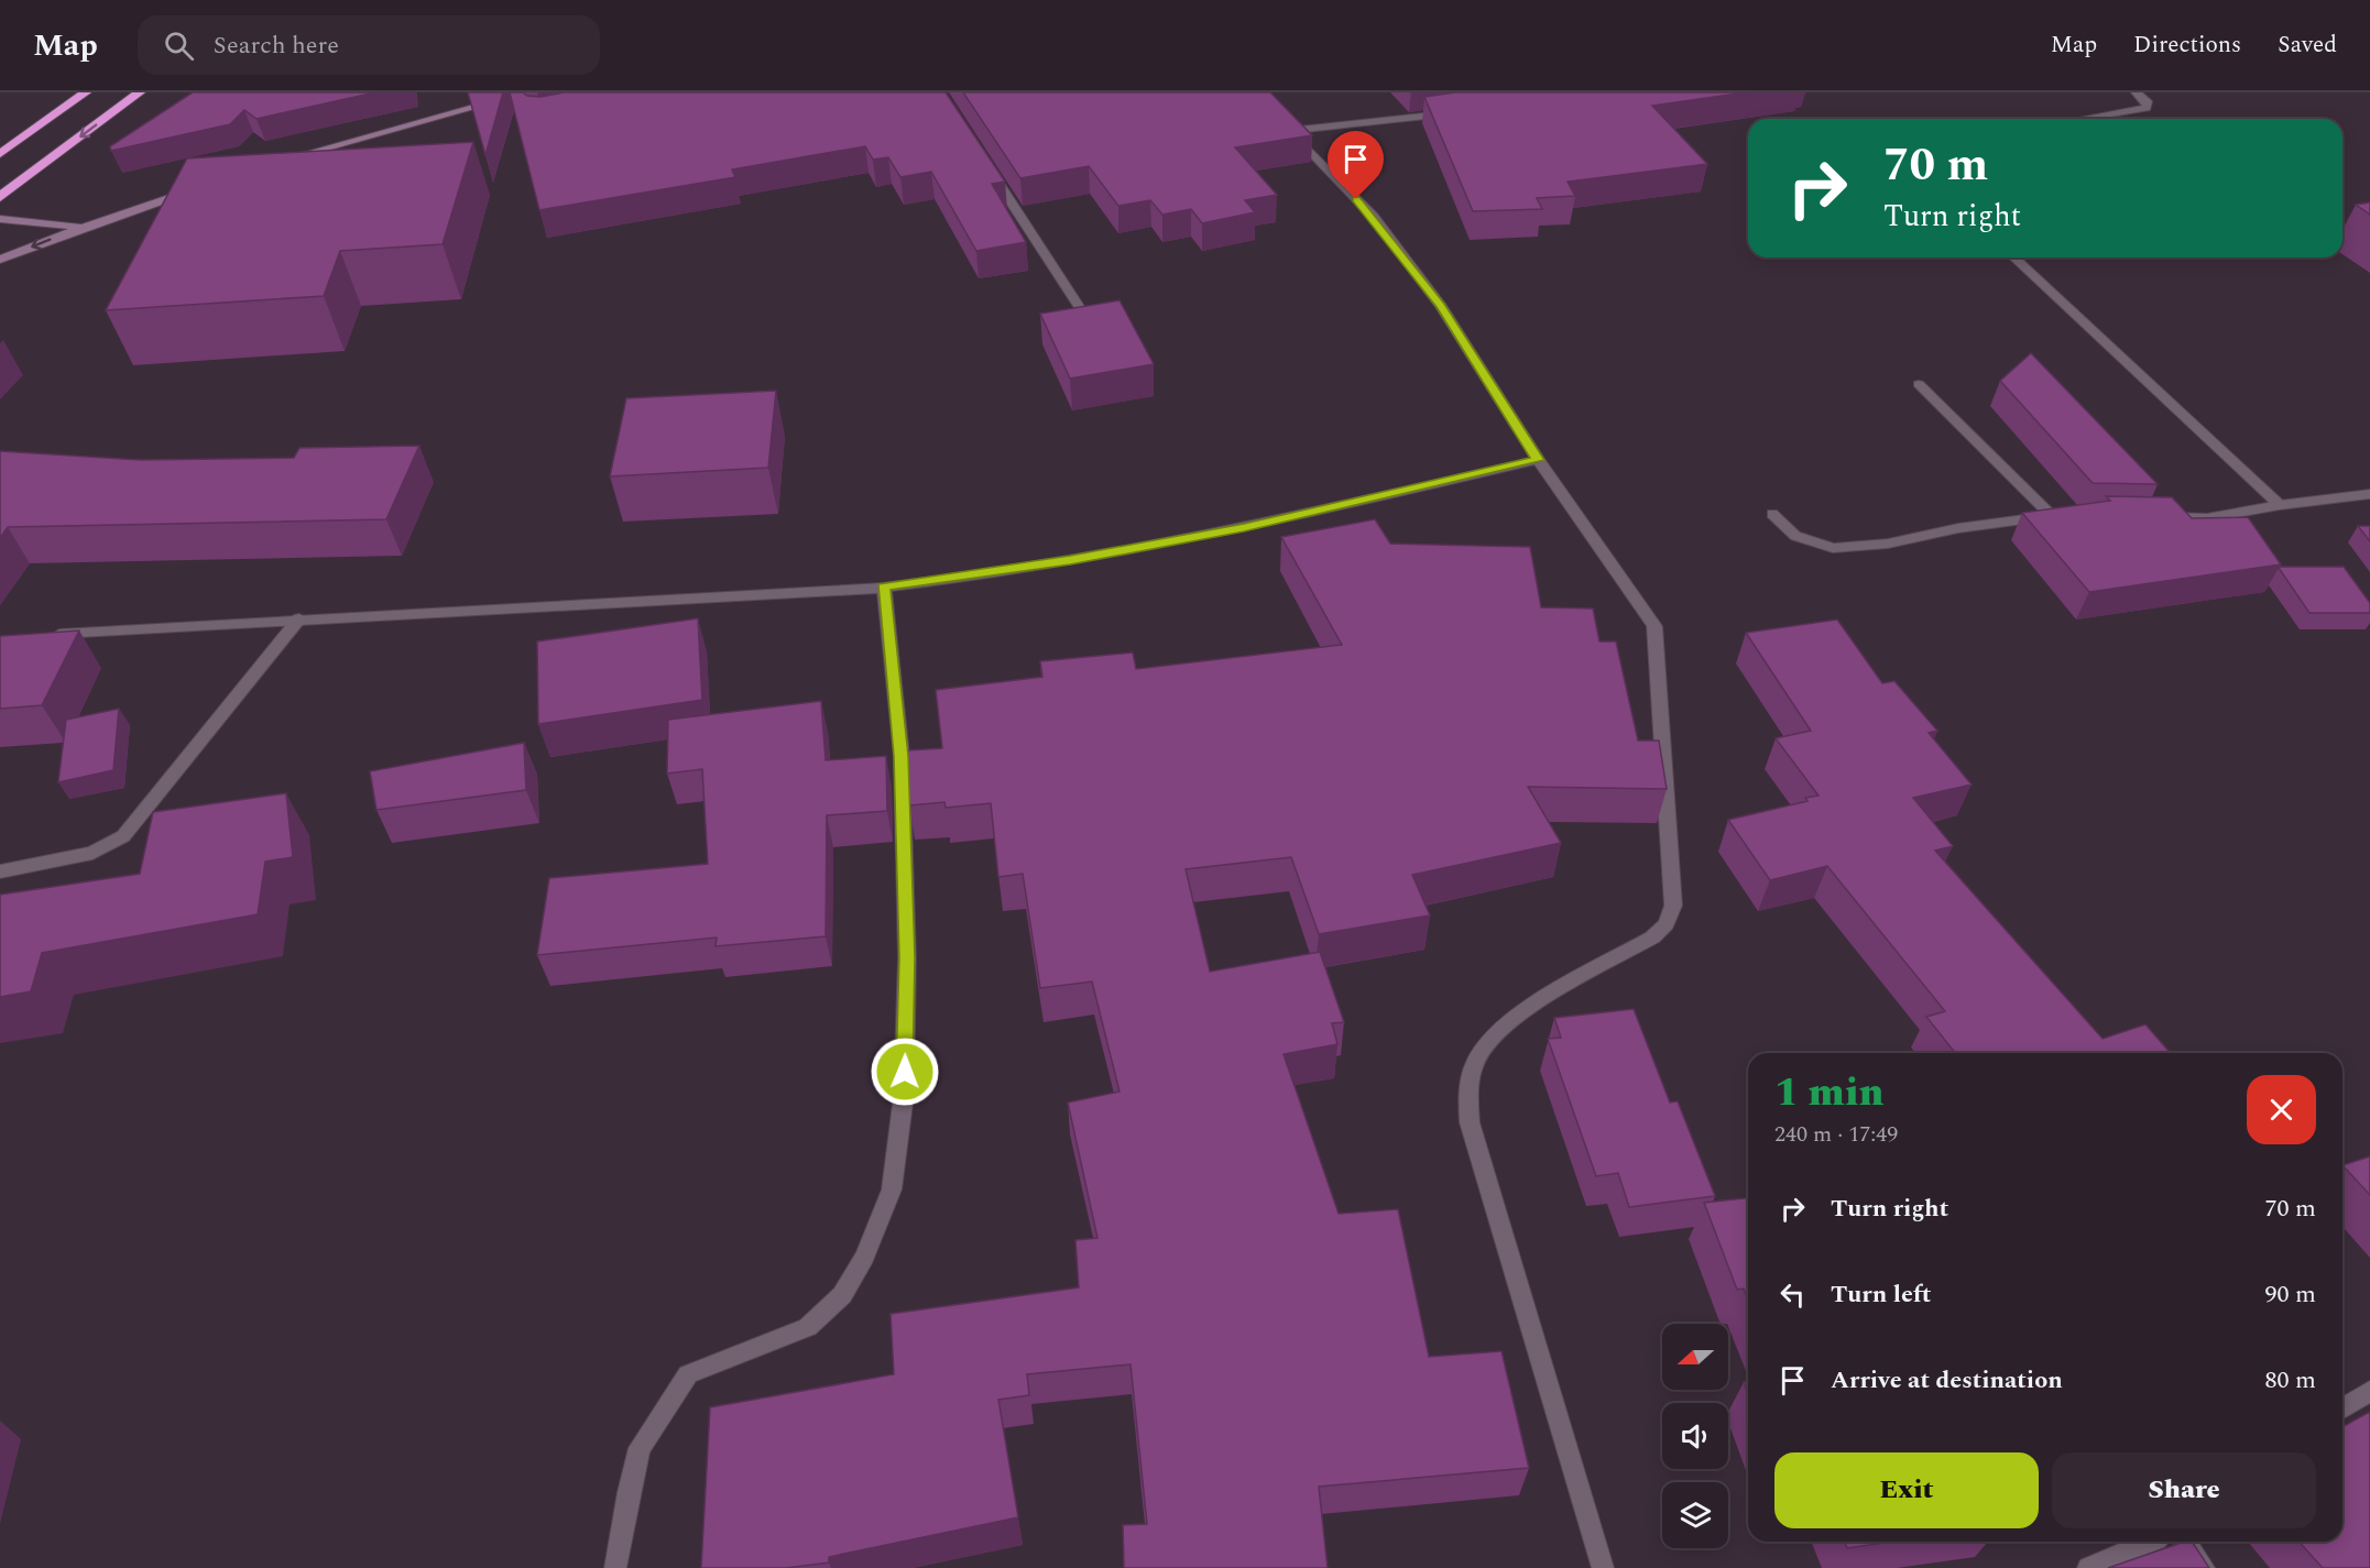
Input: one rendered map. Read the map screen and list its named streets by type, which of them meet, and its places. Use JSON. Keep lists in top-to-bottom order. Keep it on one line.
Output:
{"north":"left","page":{"header":"Map","search":"Search here","nav":["Map","Directions","Saved"],"turn":["70 m","Turn right"],"heading":["1 min","240 m · 17:49"],"list":[{"name":"Turn right","value":"70 m"},{"name":"Turn left","value":"90 m"},{"name":"Arrive at destination","value":"80 m"}],"buttons":["Exit","Share"]}}
